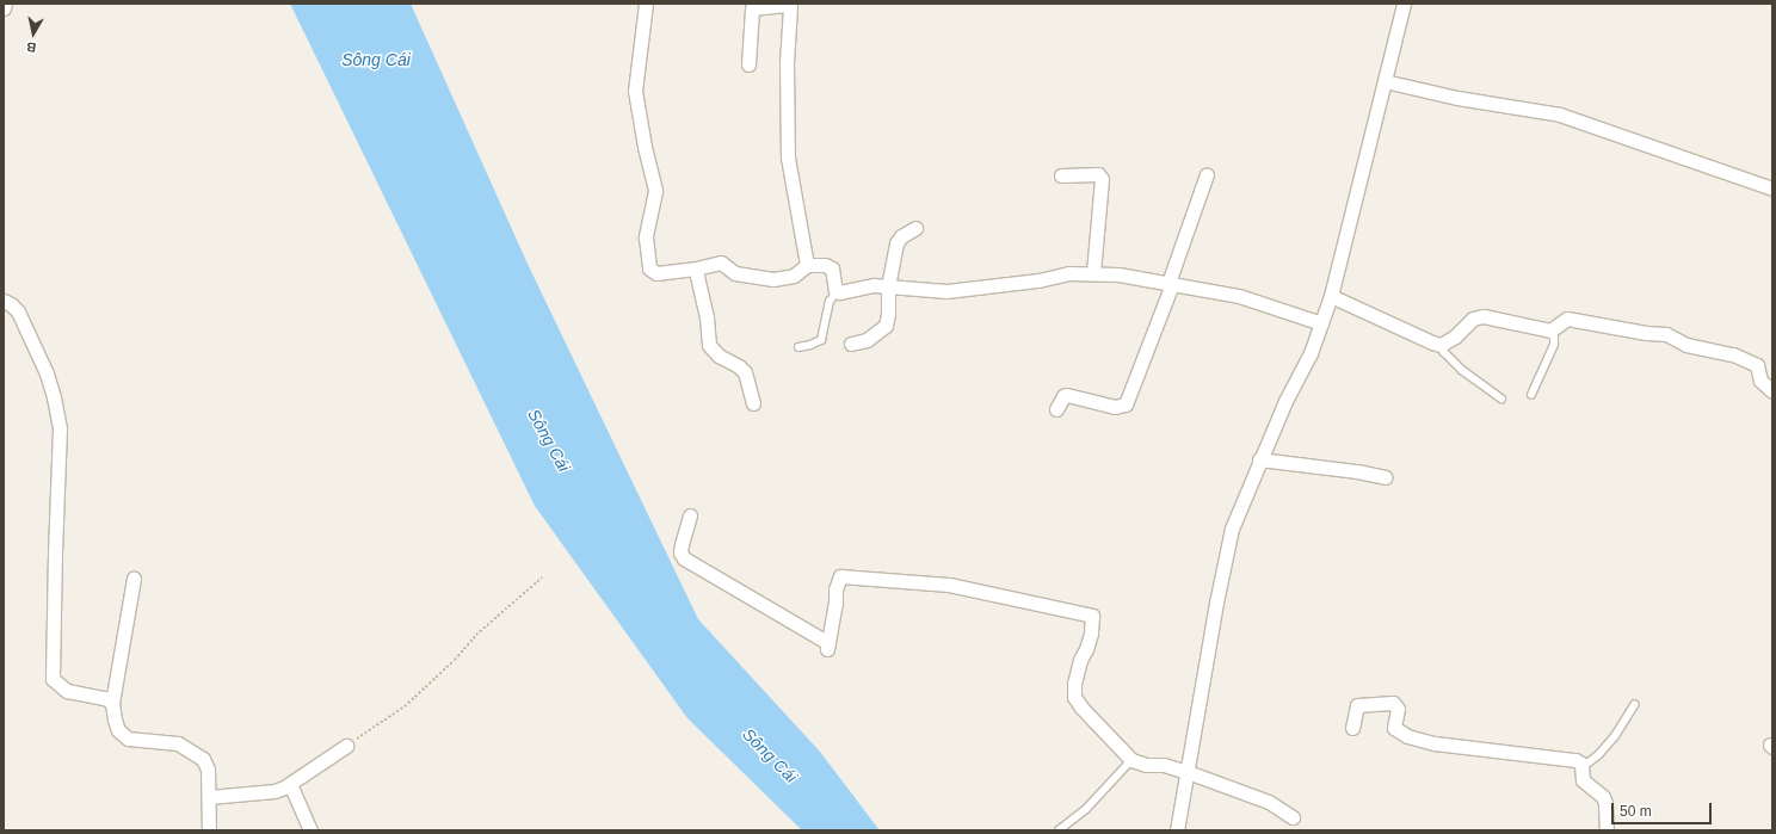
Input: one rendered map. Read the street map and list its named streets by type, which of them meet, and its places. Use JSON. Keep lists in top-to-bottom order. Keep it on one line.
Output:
{"water":["Sông Cái"],"scale_bar":"50 m","north":"bottom"}
